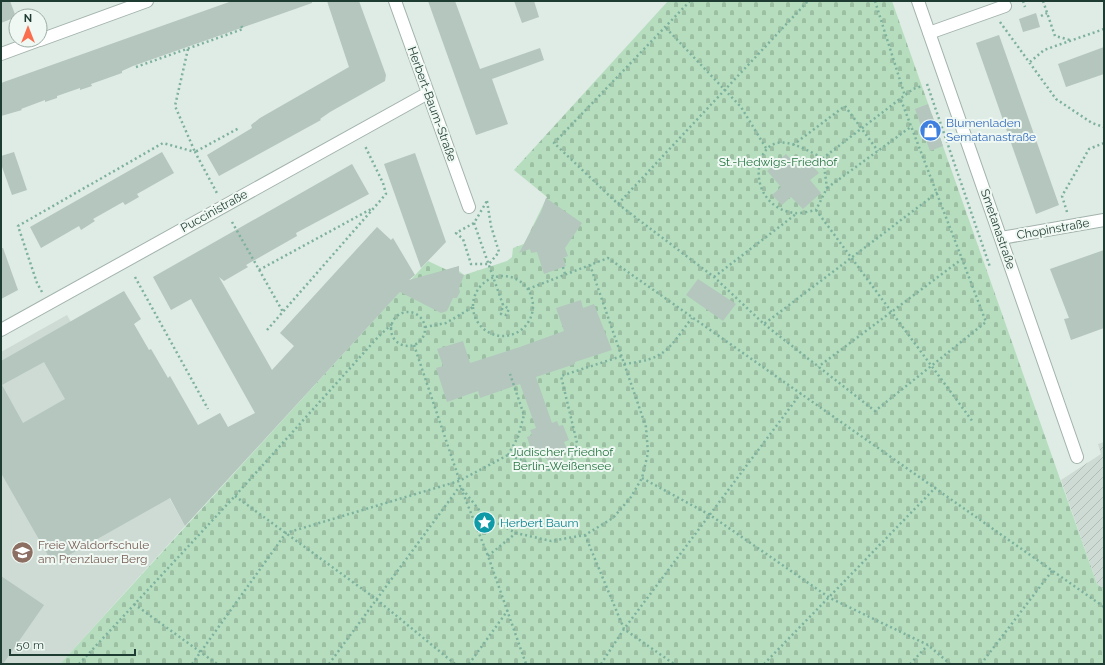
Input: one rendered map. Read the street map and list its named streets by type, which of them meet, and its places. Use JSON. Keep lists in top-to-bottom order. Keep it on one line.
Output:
{"streets":{"street":["Herbert-Baum-Straße","Puccinistraße","Smetanastraße","Chopinstraße"]},"crossings":[["Herbert-Baum-Straße","Puccinistraße"],["Smetanastraße","Chopinstraße"]],"parks":["St.-Hedwigs-Friedhof","Jüdischer Friedhof Berlin-Weißensee"],"places":{"shop":["Blumenladen Sematanastraße"],"place":["Herbert Baum"],"school or university":["Freie Waldorfschule am Prenzlauer Berg"]},"scale_bar":"50 m","north":"top"}
